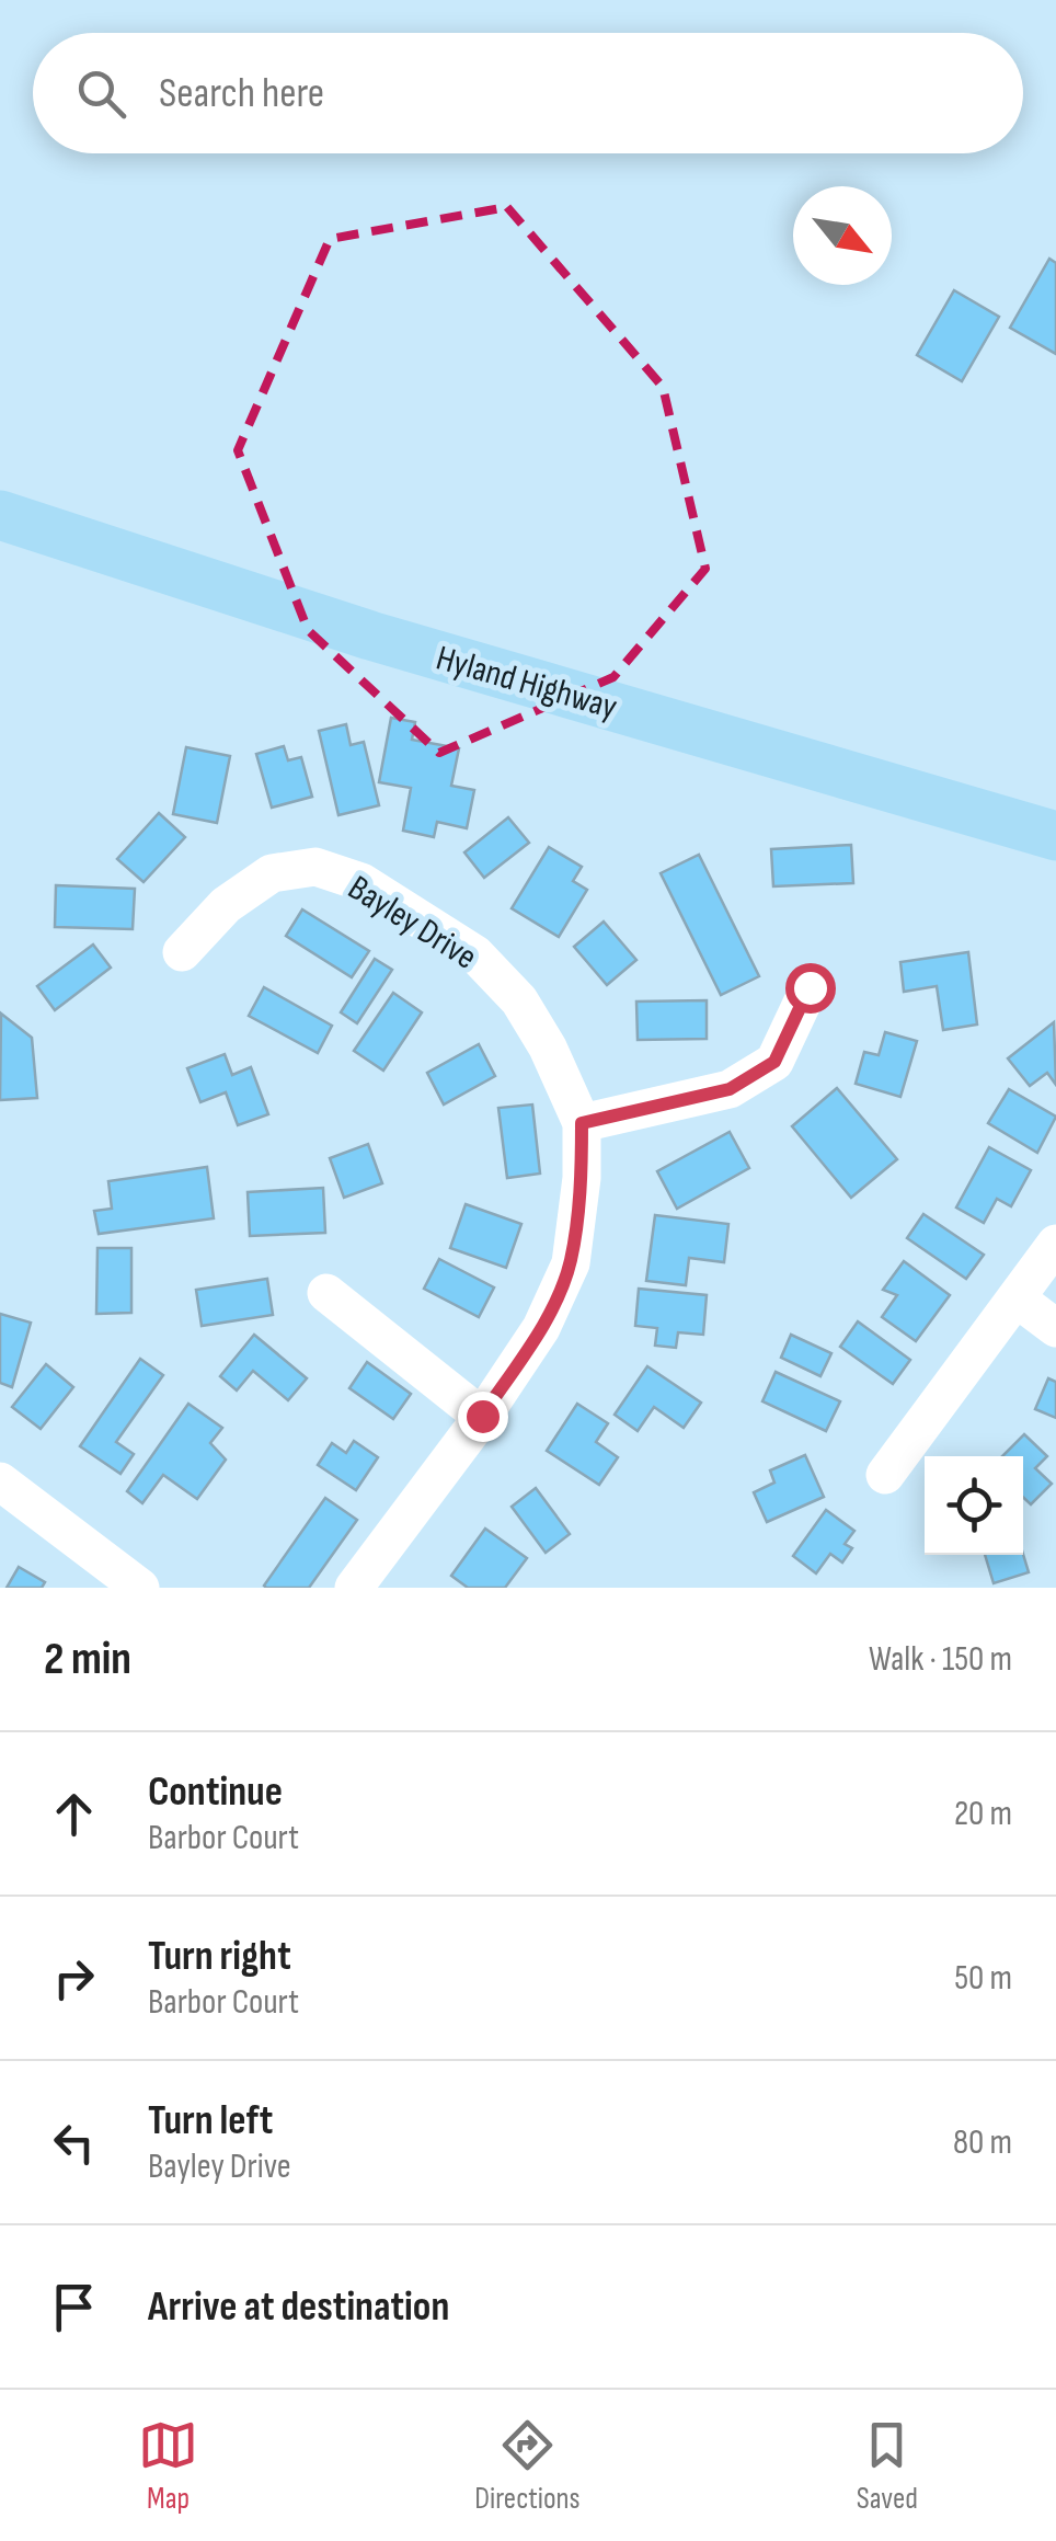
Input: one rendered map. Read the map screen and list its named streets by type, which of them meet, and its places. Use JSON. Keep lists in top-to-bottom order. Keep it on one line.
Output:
{"streets":{"main road":["Hyland Highway"],"street":["Bayley Drive"]},"north":"bottom right","page":{"search":"Search here","heading":["2 min","Walk · 150 m"],"list":[["Continue","Barbor Court","20 m"],["Turn right","Barbor Court","50 m"],["Turn left","Bayley Drive","80 m"],"Arrive at destination"],"nav":["Map","Directions","Saved"]}}
